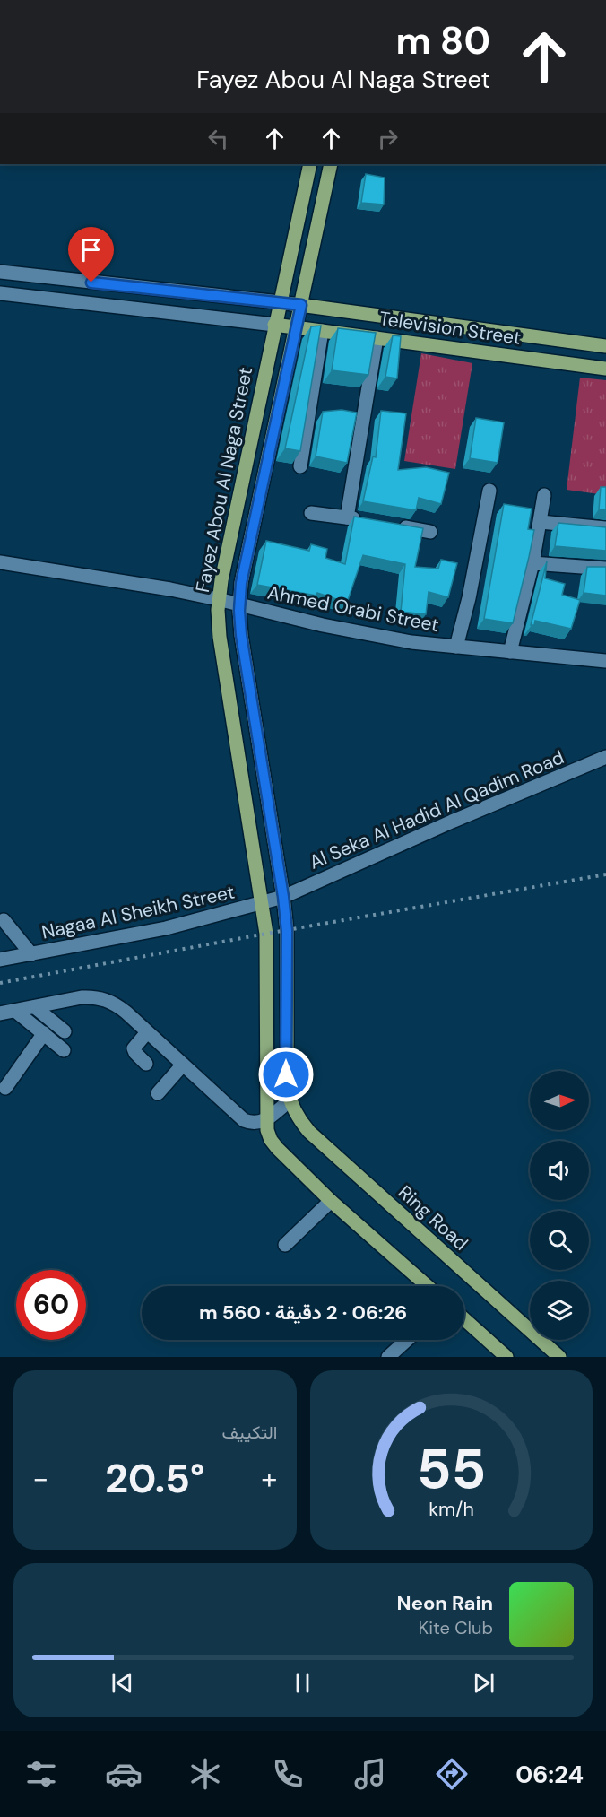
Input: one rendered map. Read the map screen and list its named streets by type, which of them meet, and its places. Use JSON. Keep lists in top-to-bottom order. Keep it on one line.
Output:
{"streets":{"main road":["Television Street","Fayez Abou Al Naga Street","Ring Road"],"street":["Ahmed Orabi Street","Al Seka Al Hadid Al Qadim Road","Nagaa Al Sheikh Street"]},"crossings":[["Television Street","Fayez Abou Al Naga Street"],["Fayez Abou Al Naga Street","Ahmed Orabi Street"],["Fayez Abou Al Naga Street","Al Seka Al Hadid Al Qadim Road"],["Fayez Abou Al Naga Street","Nagaa Al Sheikh Street"],["Fayez Abou Al Naga Street","Ring Road"],["Al Seka Al Hadid Al Qadim Road","Nagaa Al Sheikh Street"]],"north":"right","page":{"turn":["80 m","Fayez Abou Al Naga Street"],"limit":"60","trip":"06:26 · 2 دقيقة · 560 m","tile":"التكييف","heat":["−","20.5°","+"],"song":["Neon Rain","Kite Club"],"tabs":"06:24","gauge":["55","km/h"]}}
